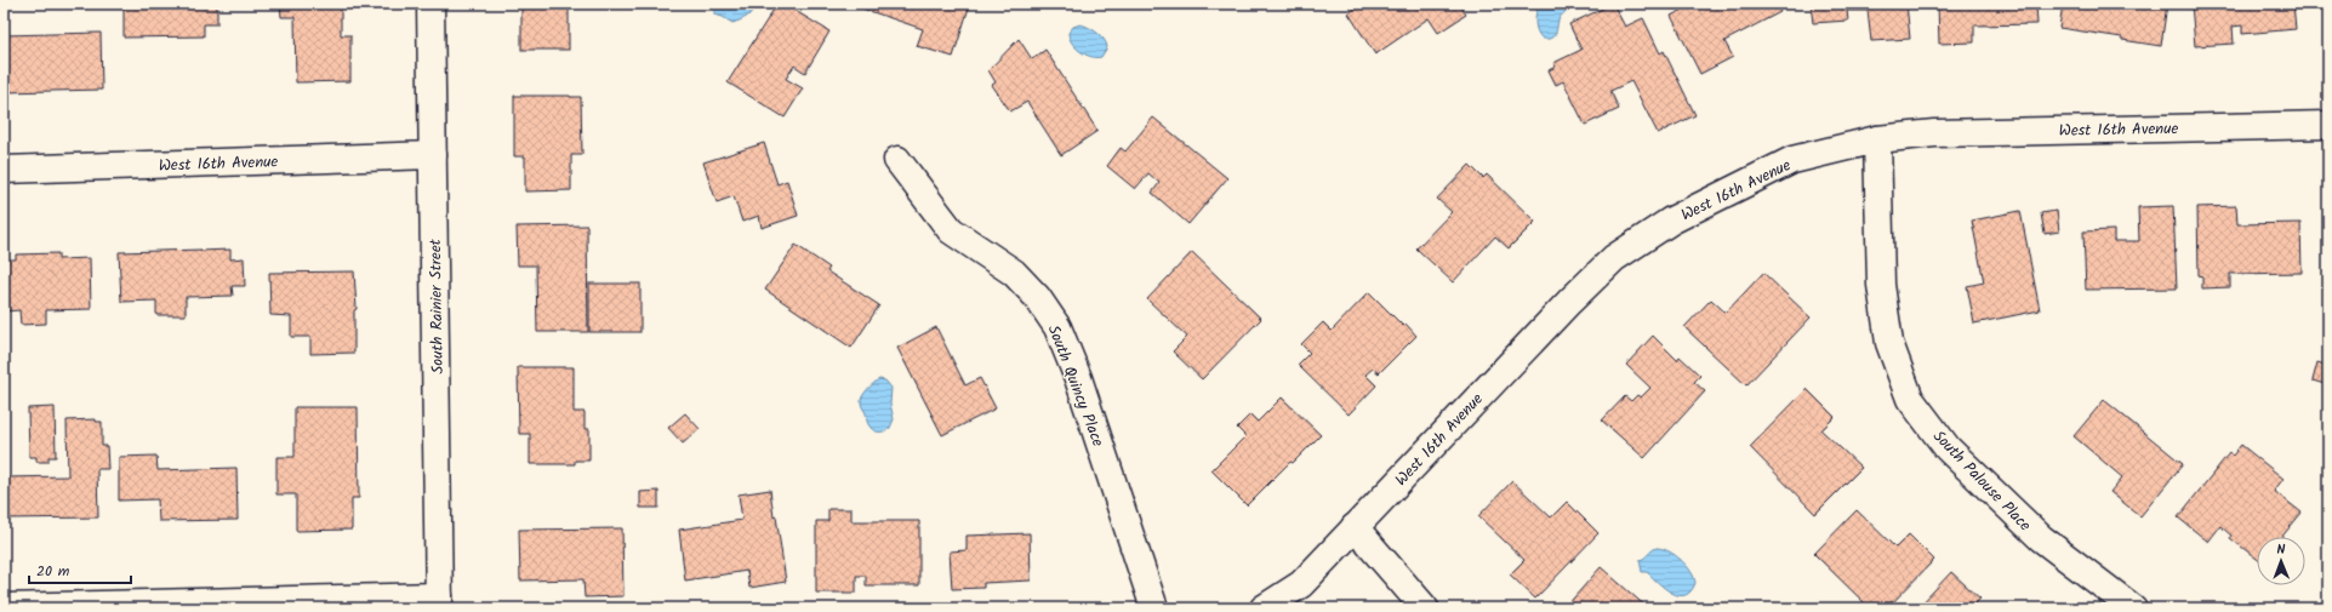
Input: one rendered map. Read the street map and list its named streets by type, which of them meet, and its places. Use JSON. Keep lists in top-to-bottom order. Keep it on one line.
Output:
{"streets":{"street":["West 16th Avenue","South Rainier Street","South Quincy Place","South Palouse Place"]},"crossings":[["West 16th Avenue","South Rainier Street"],["West 16th Avenue","South Palouse Place"]],"scale_bar":"20 m","north":"top"}
